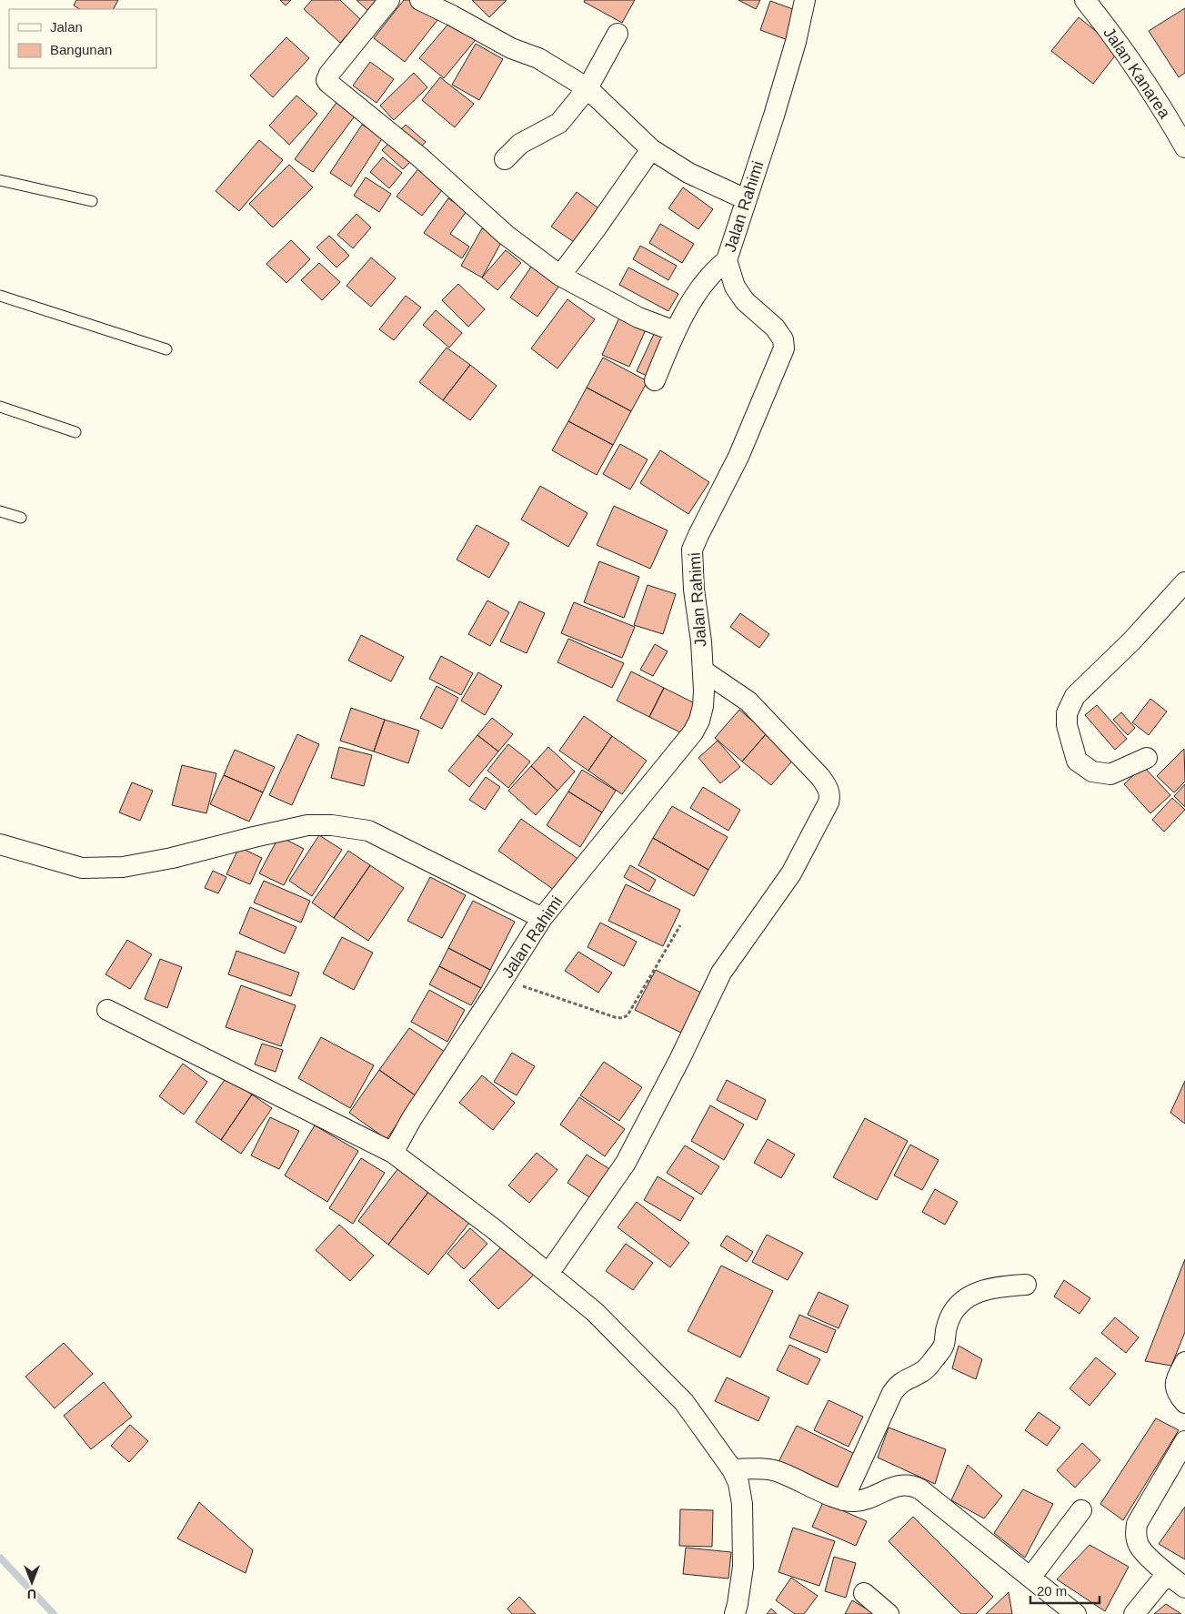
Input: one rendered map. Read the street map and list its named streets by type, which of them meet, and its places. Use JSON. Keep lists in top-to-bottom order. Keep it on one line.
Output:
{"streets":{"street":["Jalan Kanarea","Jalan Rahimi"]},"legend":["Jalan","Bangunan"],"scale_bar":"20 m","north":"bottom"}
